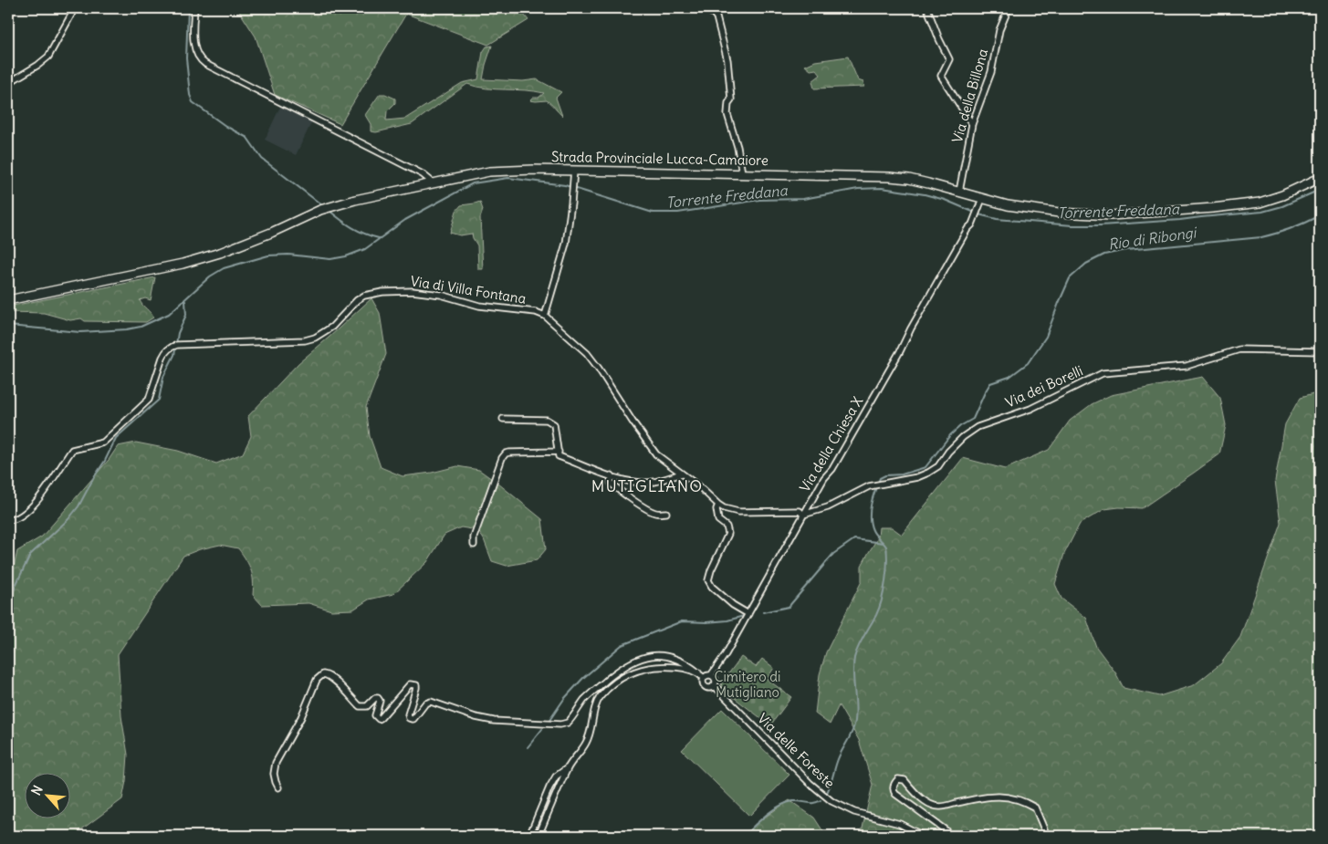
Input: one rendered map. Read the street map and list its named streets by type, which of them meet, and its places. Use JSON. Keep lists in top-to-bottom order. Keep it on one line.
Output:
{"streets":{"main road":["Strada Provinciale Lucca-Camaiore"],"street":["Via della Billona","Via di Villa Fontana","Via dei Borelli","Via della Chiesa X","Via delle Foreste"]},"crossings":[["Via della Billona","Strada Provinciale Lucca-Camaiore"],["Strada Provinciale Lucca-Camaiore","Via della Chiesa X"],["Via di Villa Fontana","Via dei Borelli"],["Via di Villa Fontana","Via della Chiesa X"],["Via dei Borelli","Via della Chiesa X"],["Via della Chiesa X","Via delle Foreste"]],"districts":["MUTIGLIANO"],"water":["Torrente Freddana","Rio di Ribongi"],"parks":["Cimitero di Mutigliano"],"north":"top left"}
